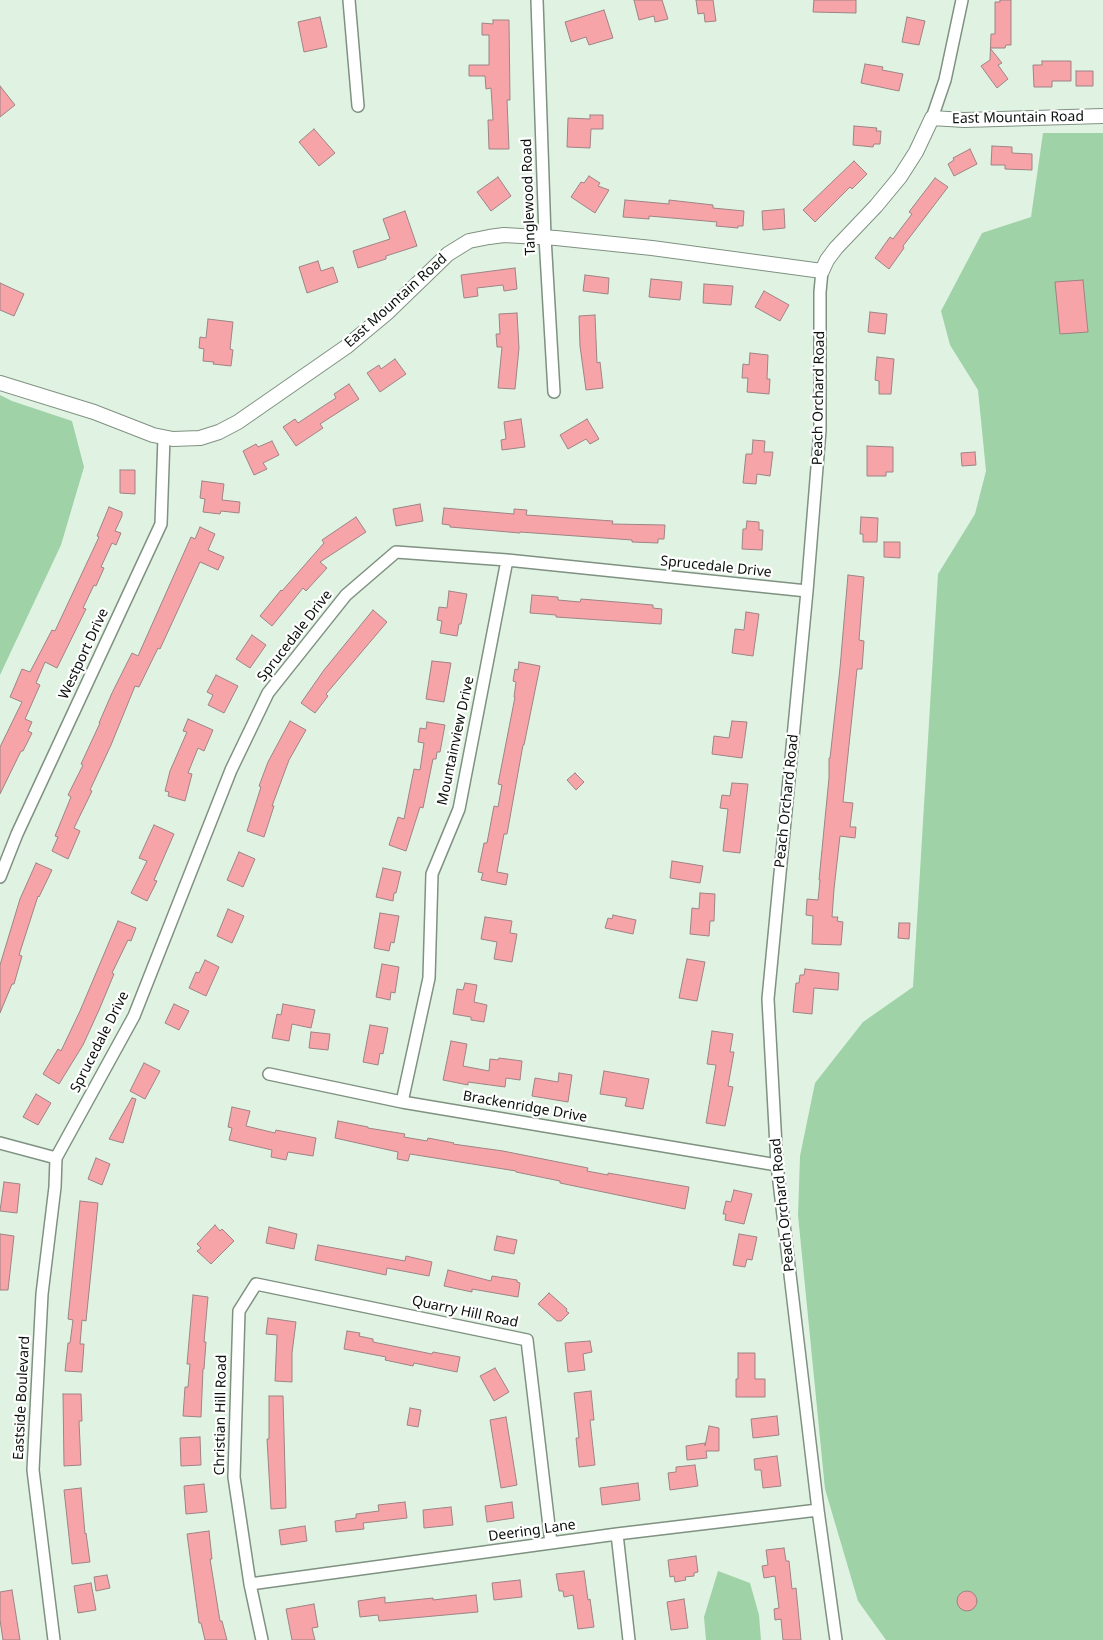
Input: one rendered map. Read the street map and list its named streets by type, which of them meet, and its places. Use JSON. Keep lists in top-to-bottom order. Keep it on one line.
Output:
{"streets":{"street":["East Mountain Road","Tanglewood Road","Peach Orchard Road","Sprucedale Drive","Westport Drive","Mountainview Drive","Brackenridge Drive","Quarry Hill Road","Eastside Boulevard","Christian Hill Road","Deering Lane"]},"crossings":[["East Mountain Road","Tanglewood Road"],["East Mountain Road","Peach Orchard Road"],["East Mountain Road","Westport Drive"],["Peach Orchard Road","Sprucedale Drive"],["Peach Orchard Road","Brackenridge Drive"],["Peach Orchard Road","Deering Lane"],["Sprucedale Drive","Mountainview Drive"],["Sprucedale Drive","Eastside Boulevard"],["Mountainview Drive","Brackenridge Drive"],["Quarry Hill Road","Christian Hill Road"],["Quarry Hill Road","Deering Lane"],["Christian Hill Road","Deering Lane"]]}
